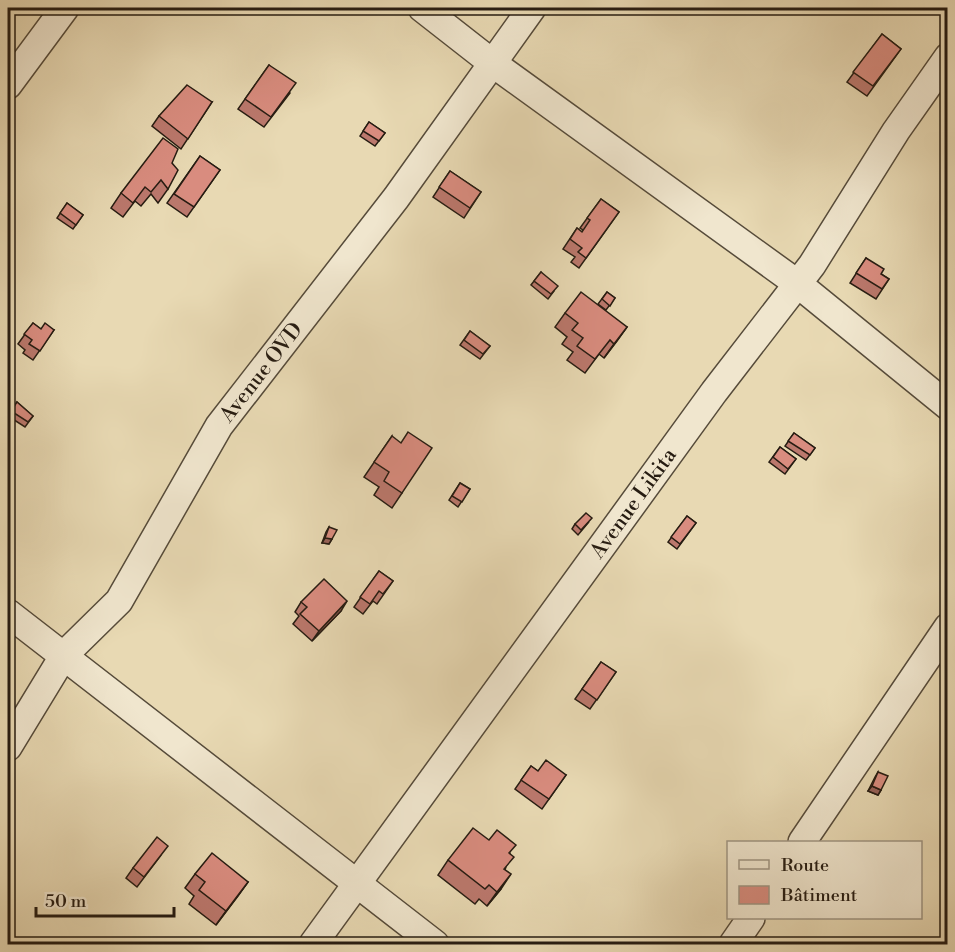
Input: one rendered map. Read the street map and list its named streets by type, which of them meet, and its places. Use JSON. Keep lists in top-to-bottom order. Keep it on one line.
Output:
{"streets":{"street":["Avenue OVD","Avenue Likita"]},"legend":["Route","Bâtiment"],"scale_bar":"50 m"}
